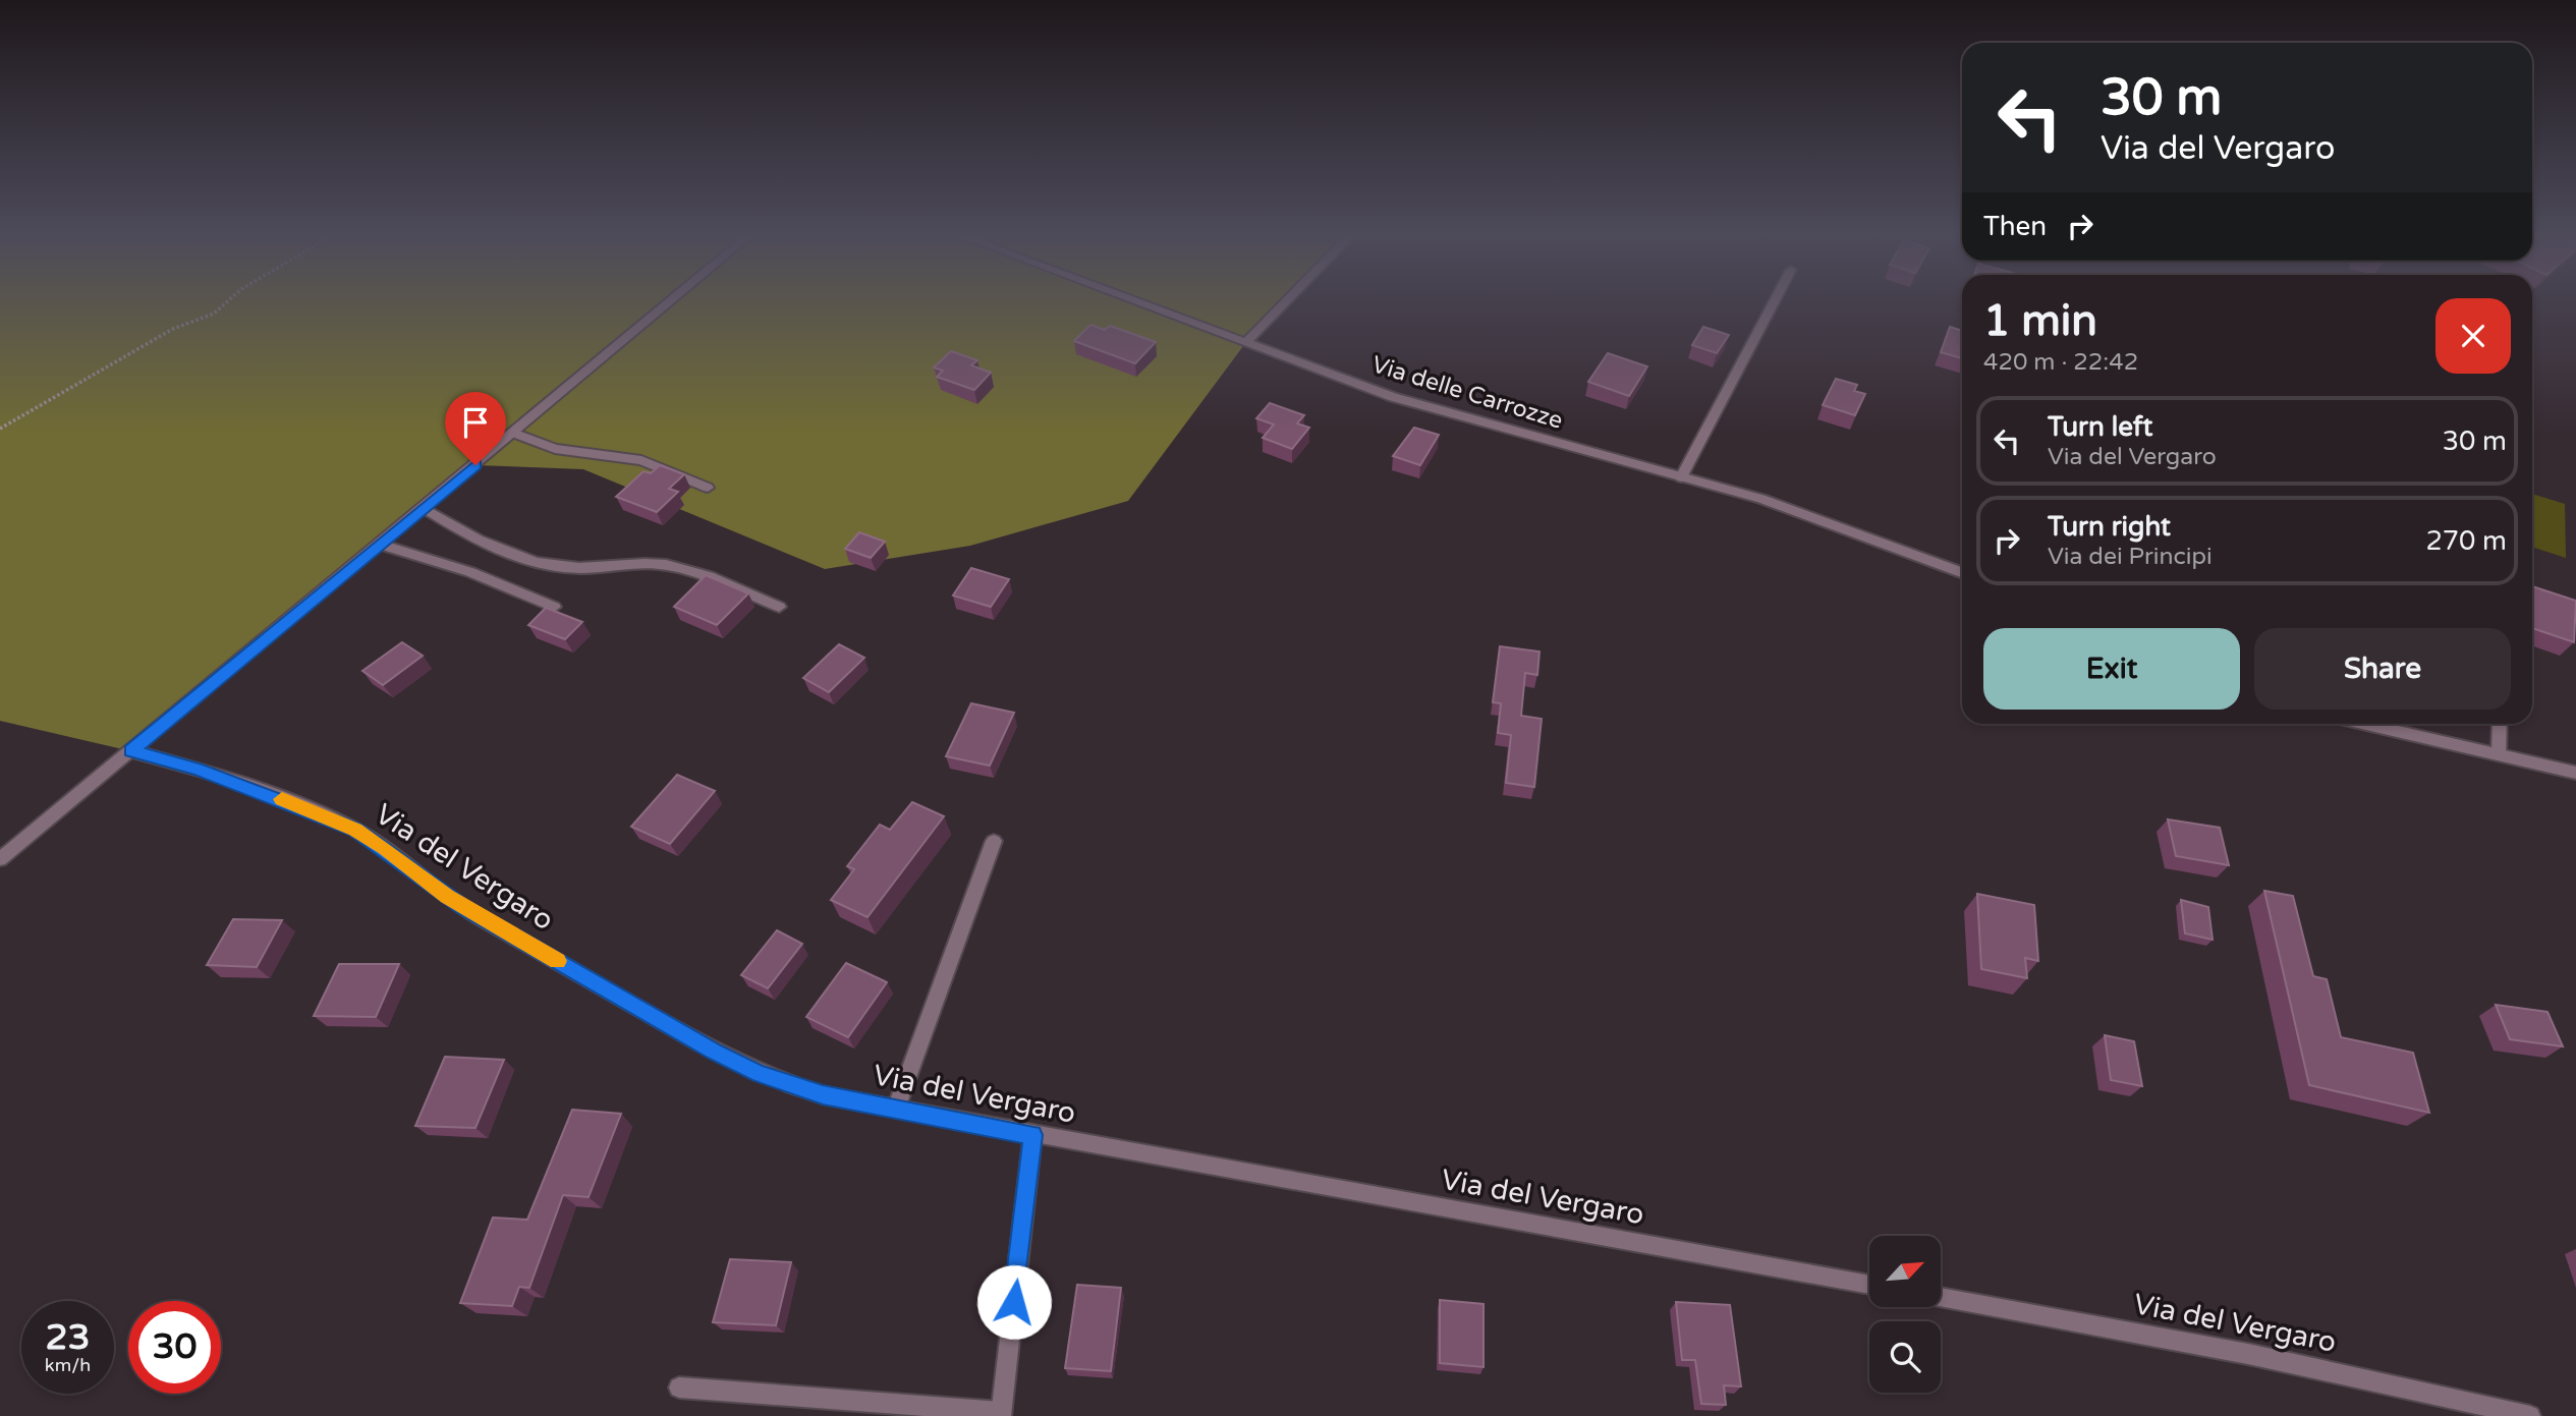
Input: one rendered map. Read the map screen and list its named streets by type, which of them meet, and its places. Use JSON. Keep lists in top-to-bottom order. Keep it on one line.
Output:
{"streets":{"street":["Via delle Carrozze","Via del Vergaro"]},"north":"top right","page":{"turn":["30 m","Via del Vergaro"],"then":"Then","heading":["1 min","420 m · 22:42"],"list":[{"name":"Turn left","note":"Via del Vergaro","value":"30 m"},{"name":"Turn right","note":"Via dei Principi","value":"270 m"}],"buttons":["Exit","Share"],"speed":"23 km/h","limit":"30"}}
